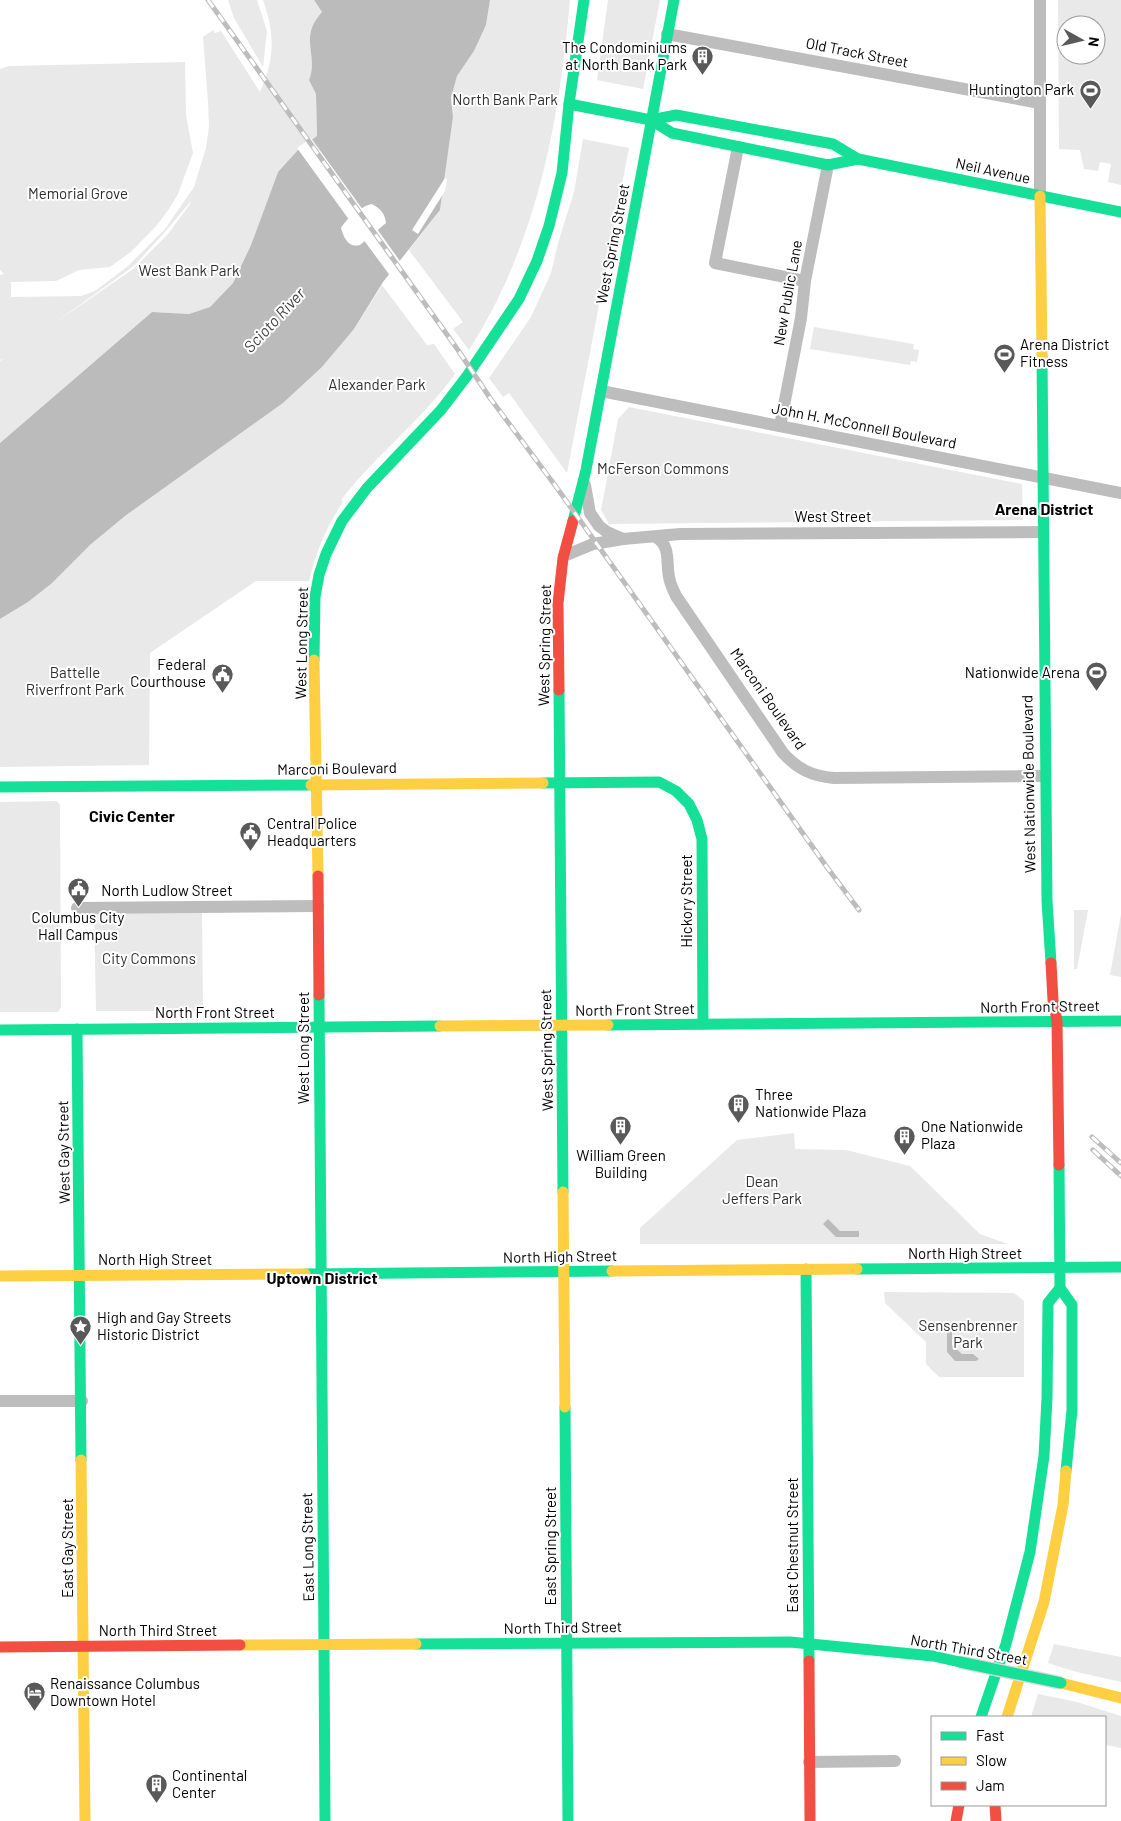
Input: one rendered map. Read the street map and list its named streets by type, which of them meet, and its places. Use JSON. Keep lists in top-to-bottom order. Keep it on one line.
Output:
{"streets":{"main road":["Neil Avenue","West Spring Street","West Long Street","Marconi Boulevard","West Nationwide Boulevard","Hickory Street","North Front Street","West Gay Street","North High Street","East Chestnut Street","East Spring Street","East Long Street","East Gay Street","North Third Street"],"street":["Old Track Street","New Public Lane","John H. McConnell Boulevard","West Street","North Ludlow Street"]},"crossings":[["Old Track Street","West Spring Street"],["Old Track Street","West Nationwide Boulevard"],["Neil Avenue","West Spring Street"],["Neil Avenue","New Public Lane"],["Neil Avenue","West Long Street"],["Neil Avenue","West Nationwide Boulevard"],["West Spring Street","John H. McConnell Boulevard"],["West Spring Street","West Street"],["West Spring Street","Marconi Boulevard"],["West Spring Street","North Front Street"],["West Spring Street","North High Street"],["West Spring Street","East Spring Street"],["New Public Lane","John H. McConnell Boulevard"],["John H. McConnell Boulevard","West Nationwide Boulevard"],["West Street","Marconi Boulevard"],["West Street","West Nationwide Boulevard"],["West Long Street","Marconi Boulevard"],["West Long Street","North Ludlow Street"],["West Long Street","North Front Street"],["West Long Street","North High Street"],["West Long Street","East Long Street"],["Marconi Boulevard","West Nationwide Boulevard"],["Marconi Boulevard","Hickory Street"],["West Nationwide Boulevard","North Front Street"],["West Nationwide Boulevard","North High Street"],["Hickory Street","North Front Street"],["North Front Street","West Gay Street"],["West Gay Street","North High Street"],["West Gay Street","East Gay Street"],["North High Street","East Chestnut Street"],["North High Street","East Spring Street"],["North High Street","East Long Street"],["North High Street","East Gay Street"],["East Chestnut Street","North Third Street"],["East Spring Street","North Third Street"],["East Long Street","North Third Street"],["East Gay Street","North Third Street"]],"districts":["Arena District","Civic Center","Uptown District"],"water":["Scioto River"],"parks":["North Bank Park","Memorial Grove","West Bank Park","Alexander Park","McFerson Commons","Battelle Riverfront Park","City Commons","Dean Jeffers Park","Sensenbrenner Park"],"places":{"building":["The Condominiums at North Bank Park","Three Nationwide Plaza","William Green Building","One Nationwide Plaza","Continental Center"],"sports":["Huntington Park","Arena District Fitness","Nationwide Arena"],"public building":["Federal Courthouse","Central Police Headquarters","Columbus City Hall Campus"],"place":["High and Gay Streets Historic District"],"hotel":["Renaissance Columbus Downtown Hotel"]},"legend":["Fast","Slow","Jam"],"north":"right"}
